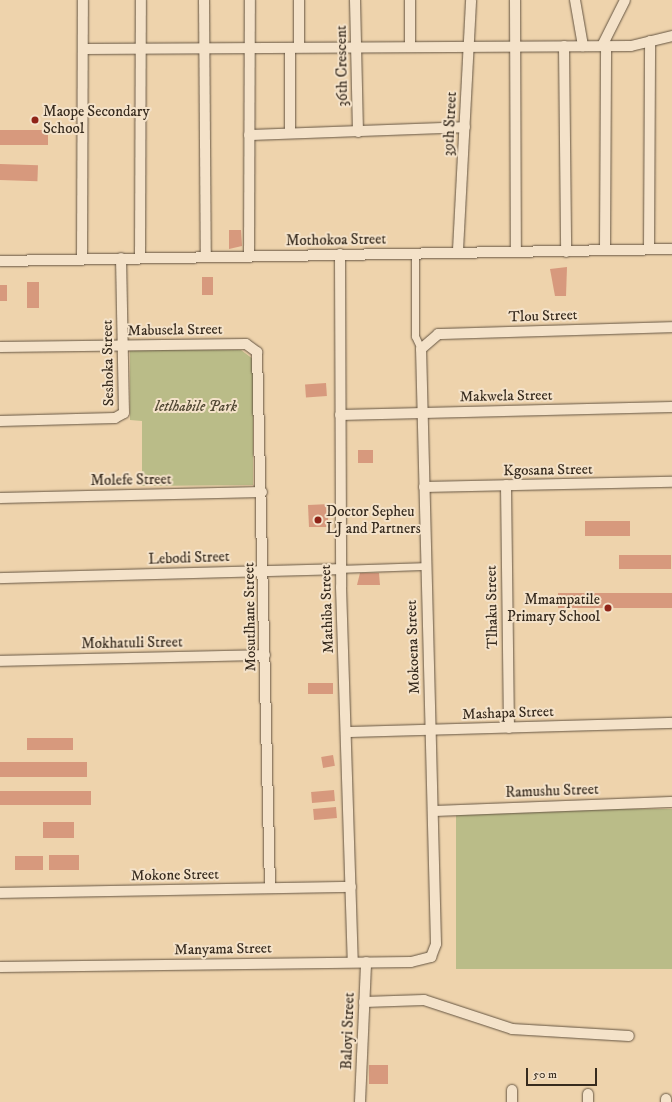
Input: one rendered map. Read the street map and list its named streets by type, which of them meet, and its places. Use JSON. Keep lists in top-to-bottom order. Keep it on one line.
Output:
{"streets":{"street":["36th Crescent","39th Street","Mothokoa Street","Tlou Street","Mabusela Street","Seshoka Street","Makwela Street","Kgosana Street","Molefe Street","Lebodi Street","Tlhaku Street","Mathiba Street","Mosutlhane Street","Mokhatuli Street","Mokoena Street","Mashapa Street","Ramushu Street","Mokone Street","Manyama Street","Baloyi Street"]},"crossings":[["39th Street","Mothokoa Street"],["Mothokoa Street","Seshoka Street"],["Mothokoa Street","Mathiba Street"],["Tlou Street","Mokoena Street"],["Mabusela Street","Seshoka Street"],["Mabusela Street","Mosutlhane Street"],["Makwela Street","Mathiba Street"],["Makwela Street","Mokoena Street"],["Kgosana Street","Tlhaku Street"],["Kgosana Street","Mokoena Street"],["Molefe Street","Mosutlhane Street"],["Lebodi Street","Mathiba Street"],["Lebodi Street","Mosutlhane Street"],["Lebodi Street","Mokoena Street"],["Tlhaku Street","Mashapa Street"],["Mathiba Street","Mashapa Street"],["Mathiba Street","Mokone Street"],["Mathiba Street","Manyama Street"],["Mosutlhane Street","Mokhatuli Street"],["Mosutlhane Street","Mokone Street"],["Mokoena Street","Mashapa Street"],["Mokoena Street","Ramushu Street"],["Mokoena Street","Manyama Street"],["Manyama Street","Baloyi Street"]],"parks":["letlhabile Park"],"places":["Maope Secondary School","Doctor Sepheu LJ and Partners","Mmampatile Primary School"],"scale_bar":"50 m"}
